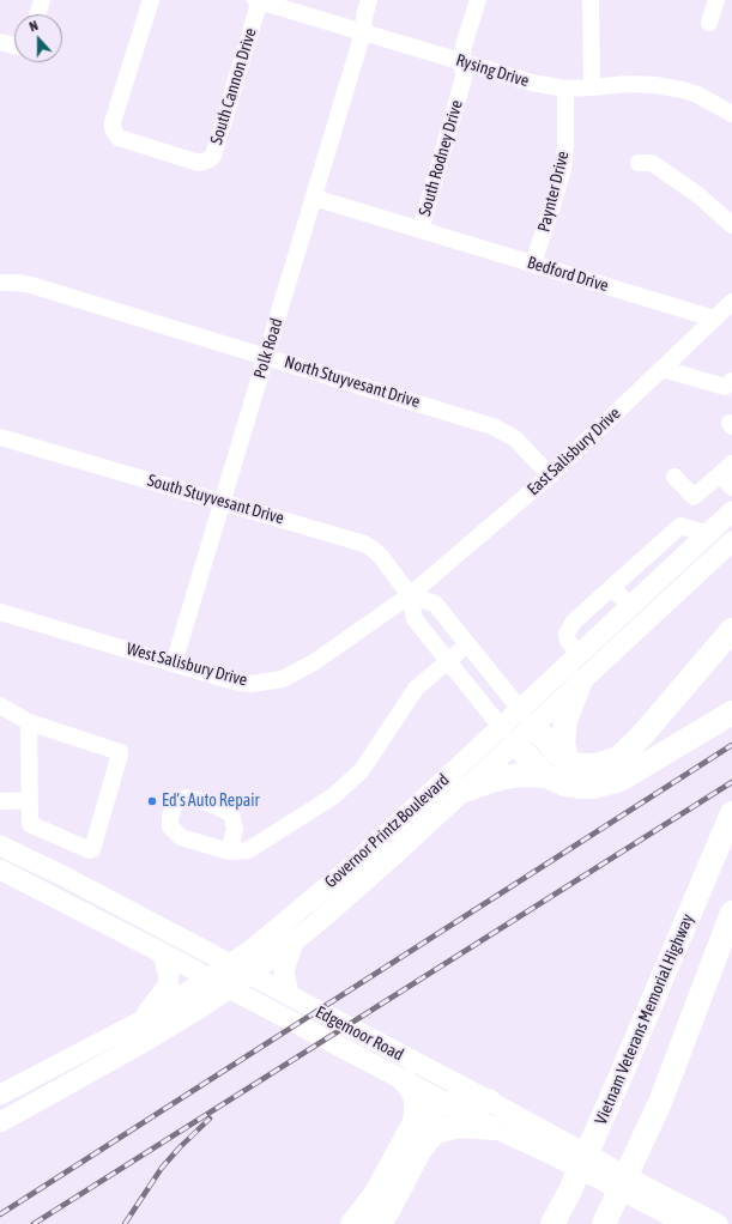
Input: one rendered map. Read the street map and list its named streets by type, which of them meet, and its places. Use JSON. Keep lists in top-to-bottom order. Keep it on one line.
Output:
{"streets":{"highway":["Vietnam Veterans Memorial Highway"],"main road":["Governor Printz Boulevard","Edgemoor Road"],"street":["Rysing Drive","South Cannon Drive","South Rodney Drive","Paynter Drive","Bedford Drive","Polk Road","North Stuyvesant Drive","East Salisbury Drive","South Stuyvesant Drive","West Salisbury Drive"]},"crossings":[["Rysing Drive","South Cannon Drive"],["Rysing Drive","South Rodney Drive"],["Rysing Drive","Paynter Drive"],["Rysing Drive","Polk Road"],["South Rodney Drive","Bedford Drive"],["South Rodney Drive","Polk Road"],["Paynter Drive","Bedford Drive"],["Bedford Drive","East Salisbury Drive"],["Polk Road","North Stuyvesant Drive"],["Polk Road","South Stuyvesant Drive"],["Polk Road","West Salisbury Drive"],["North Stuyvesant Drive","East Salisbury Drive"],["East Salisbury Drive","South Stuyvesant Drive"],["East Salisbury Drive","West Salisbury Drive"],["South Stuyvesant Drive","West Salisbury Drive"],["South Stuyvesant Drive","Governor Printz Boulevard"],["Governor Printz Boulevard","Edgemoor Road"]],"places":["Ed’s Auto Repair"],"north":"top"}
